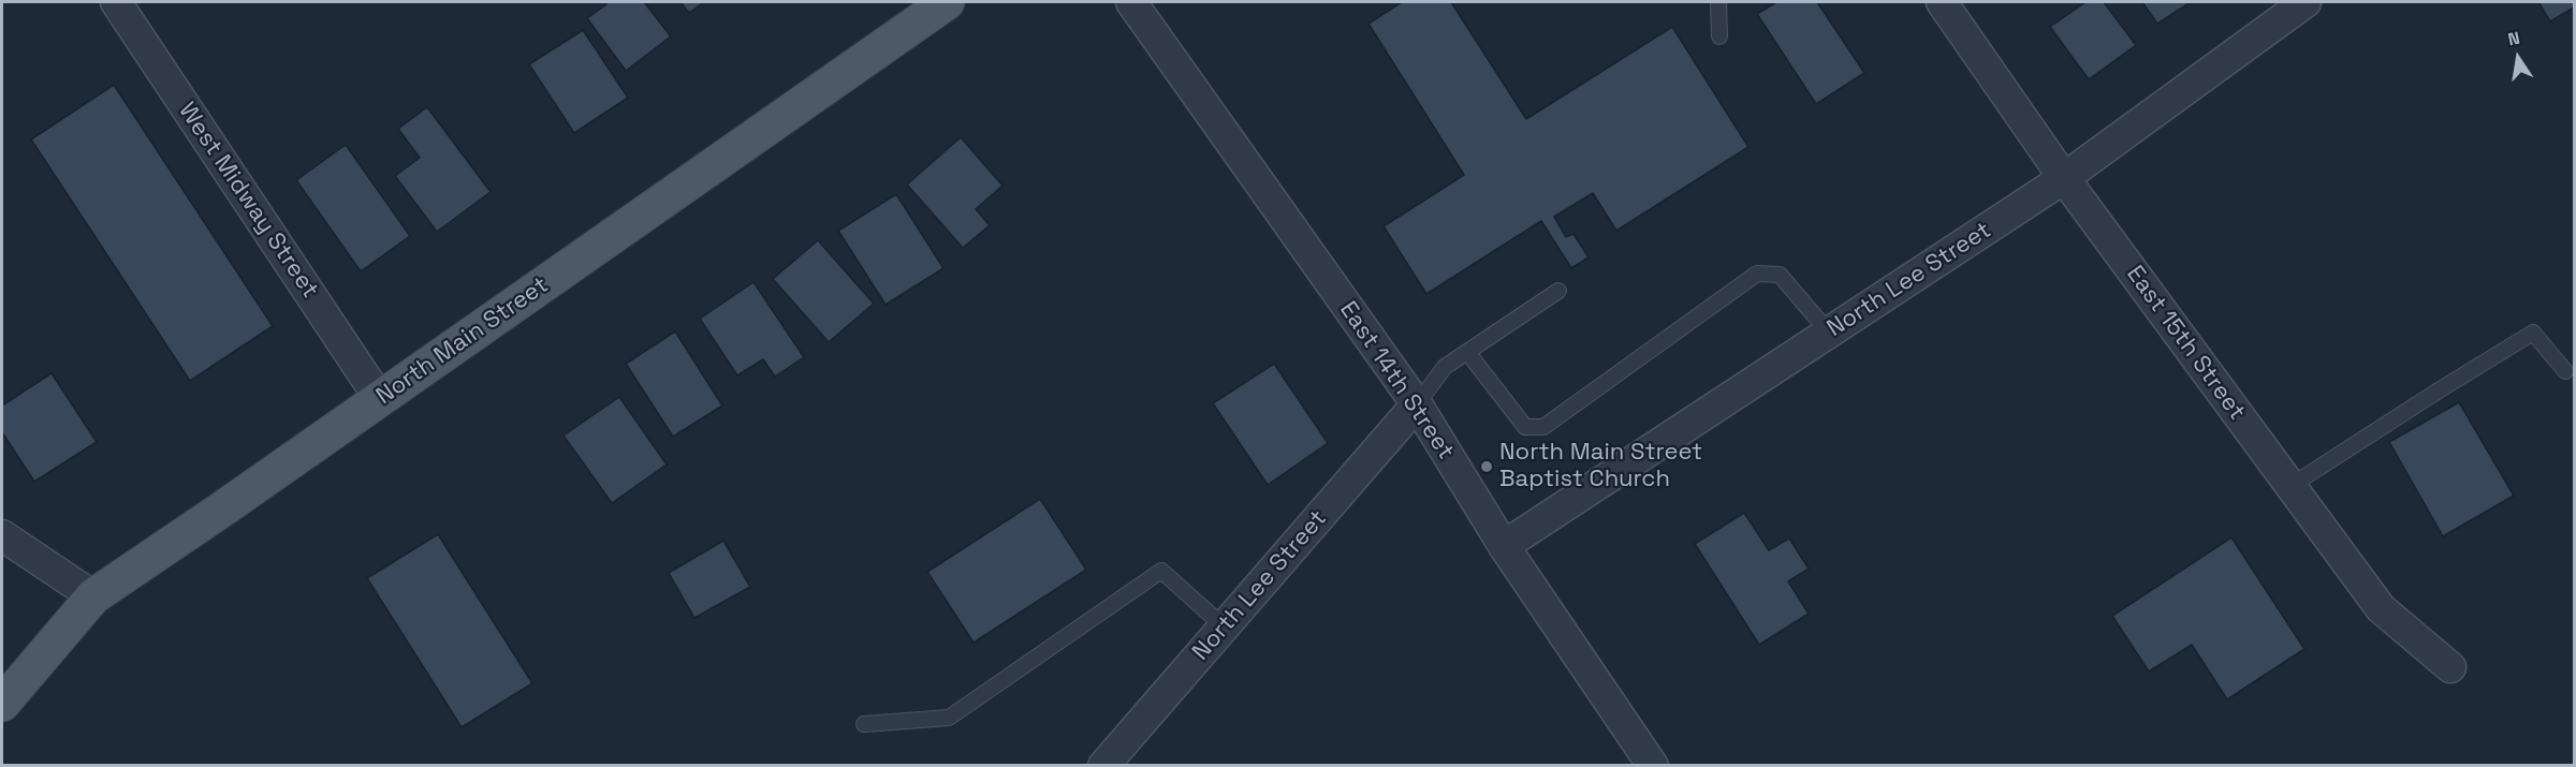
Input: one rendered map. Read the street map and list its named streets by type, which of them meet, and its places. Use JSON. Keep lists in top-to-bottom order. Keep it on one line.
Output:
{"streets":{"main road":["North Main Street"],"street":["West Midway Street","North Lee Street","East 15th Street","East 14th Street"]},"crossings":[["West Midway Street","North Main Street"],["North Lee Street","East 15th Street"],["North Lee Street","East 14th Street"]],"places":["North Main Street Baptist Church"],"north":"top"}
